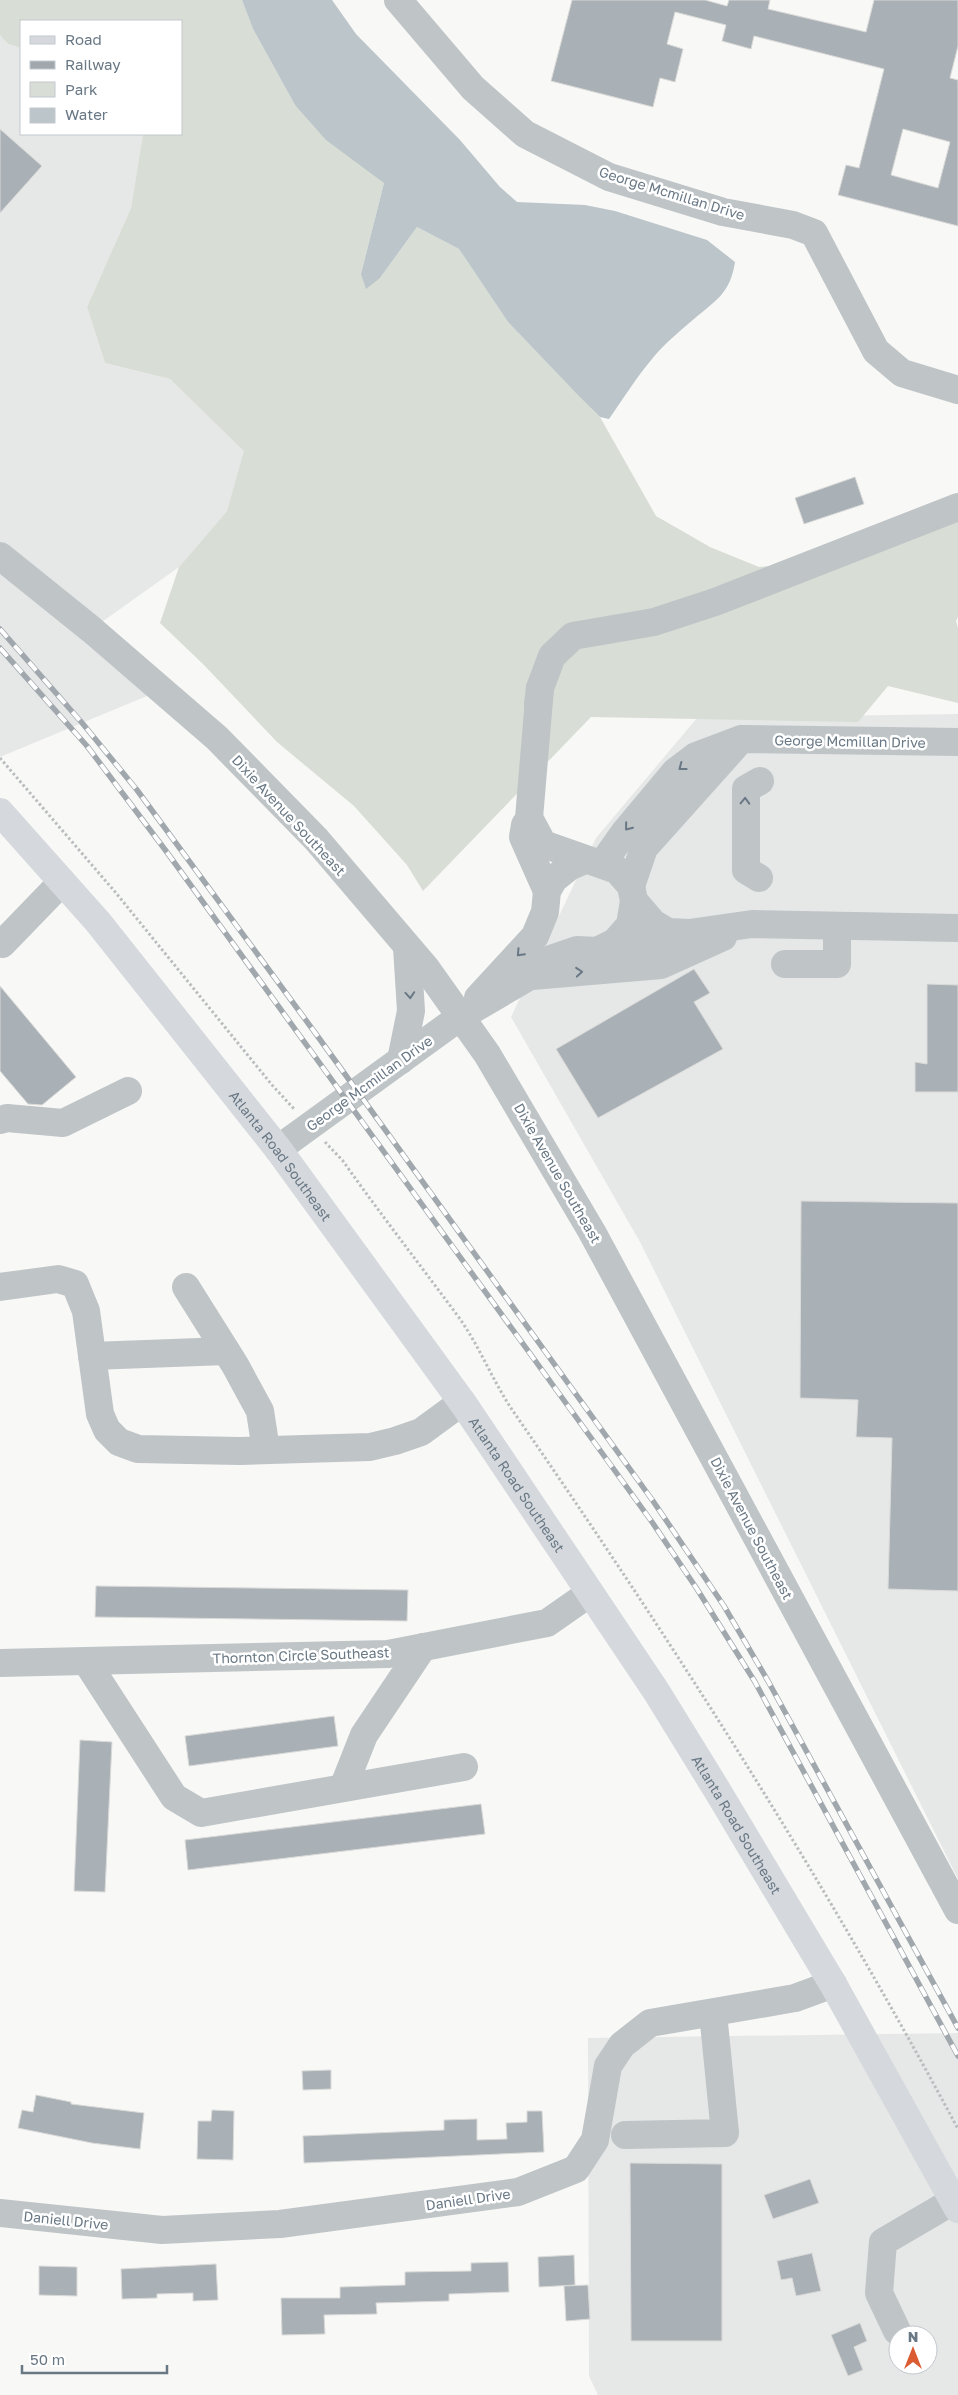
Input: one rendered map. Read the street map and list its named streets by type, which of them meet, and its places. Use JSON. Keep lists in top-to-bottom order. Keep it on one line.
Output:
{"streets":{"main road":["Atlanta Road Southeast"],"street":["George Mcmillan Drive","Dixie Avenue Southeast","Thornton Circle Southeast","Daniell Drive"]},"crossings":[["George Mcmillan Drive","Dixie Avenue Southeast"],["George Mcmillan Drive","Atlanta Road Southeast"],["Atlanta Road Southeast","Thornton Circle Southeast"],["Atlanta Road Southeast","Daniell Drive"]],"legend":["Road","Railway","Park","Water"],"scale_bar":"50 m","north":"top"}
